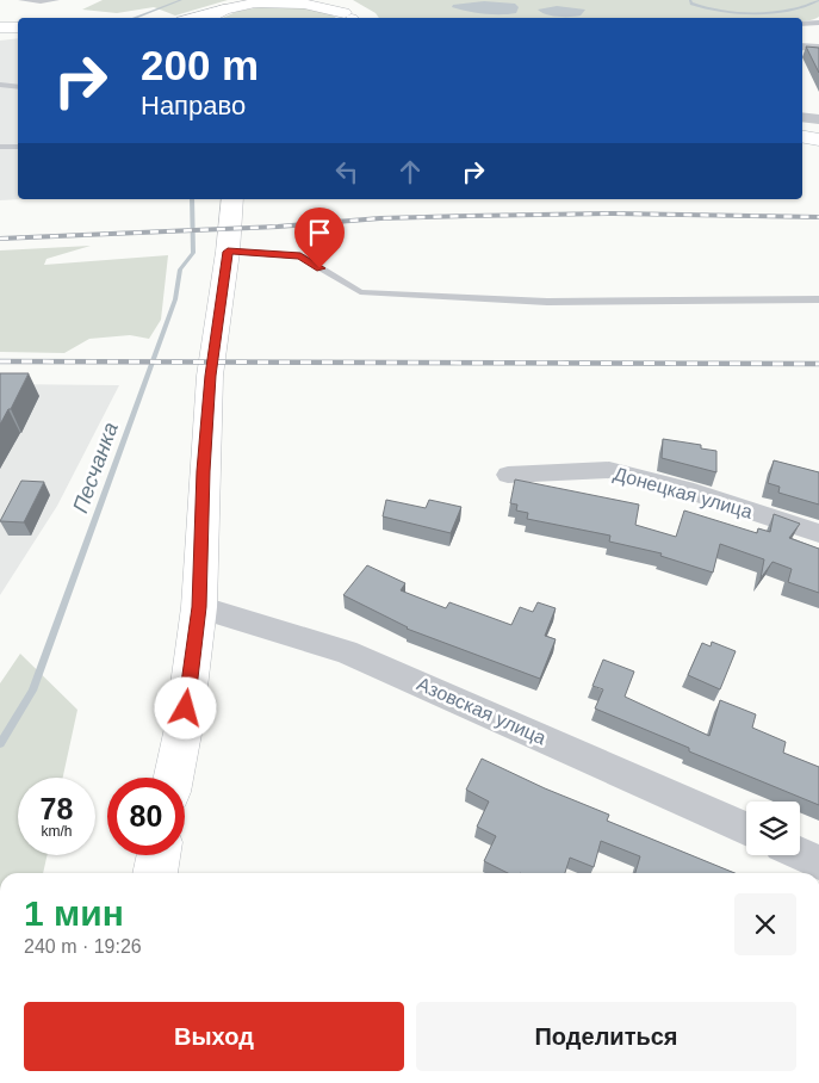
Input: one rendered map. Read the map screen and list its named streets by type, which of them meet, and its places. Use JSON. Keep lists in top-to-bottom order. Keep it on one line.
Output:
{"streets":{"street":["Донецкая улица","Азовская улица"]},"water":["Песчанка"],"page":{"turn":["200 m","Направо"],"speed":"78 km/h","limit":"80","heading":["1 мин","240 m · 19:26"],"buttons":["Выход","Поделиться"]}}
